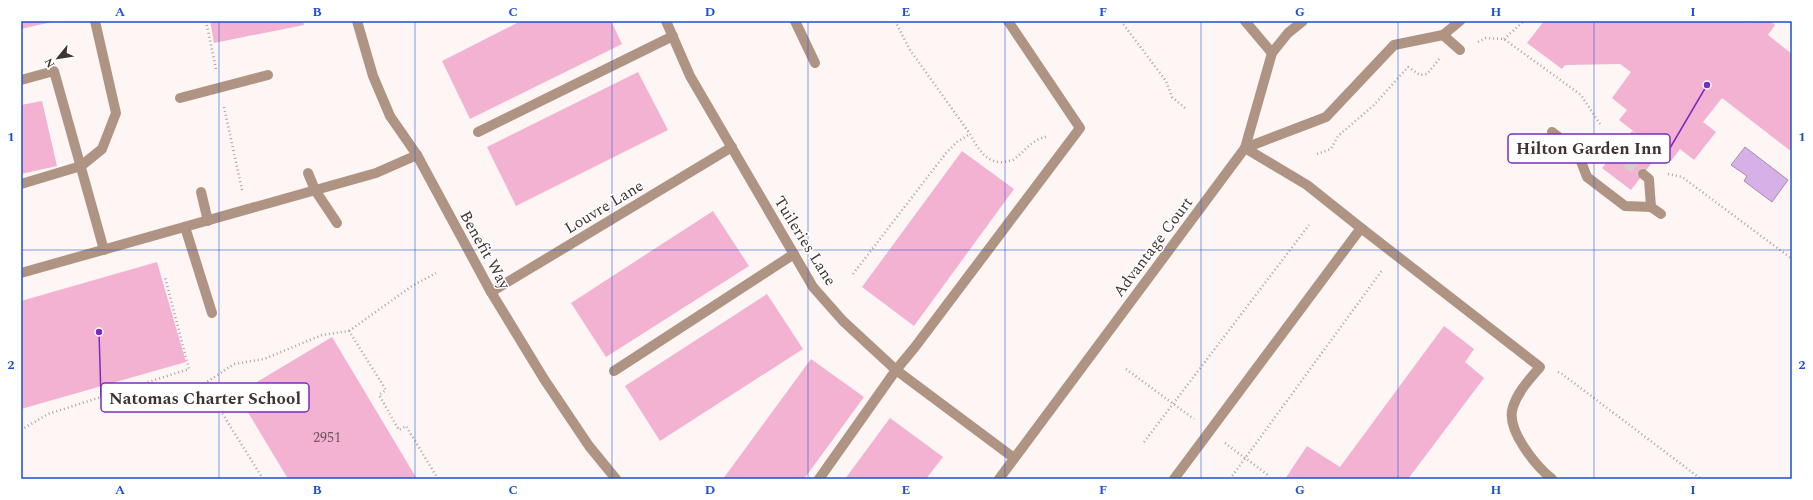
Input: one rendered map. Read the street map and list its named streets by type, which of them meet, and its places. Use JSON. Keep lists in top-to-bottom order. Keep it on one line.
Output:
{"streets":{"street":["Louvre Lane","Tuileries Lane","Advantage Court","Benefit Way"]},"crossings":[["Louvre Lane","Tuileries Lane"],["Louvre Lane","Benefit Way"],["Tuileries Lane","Advantage Court"]],"places":["Hilton Garden Inn","Natomas Charter School"],"house_numbers":["2951"],"north":"bottom left","grid":{"columns":["A","B","C","D","E","F","G","H","I"],"rows":["1","2"]}}
